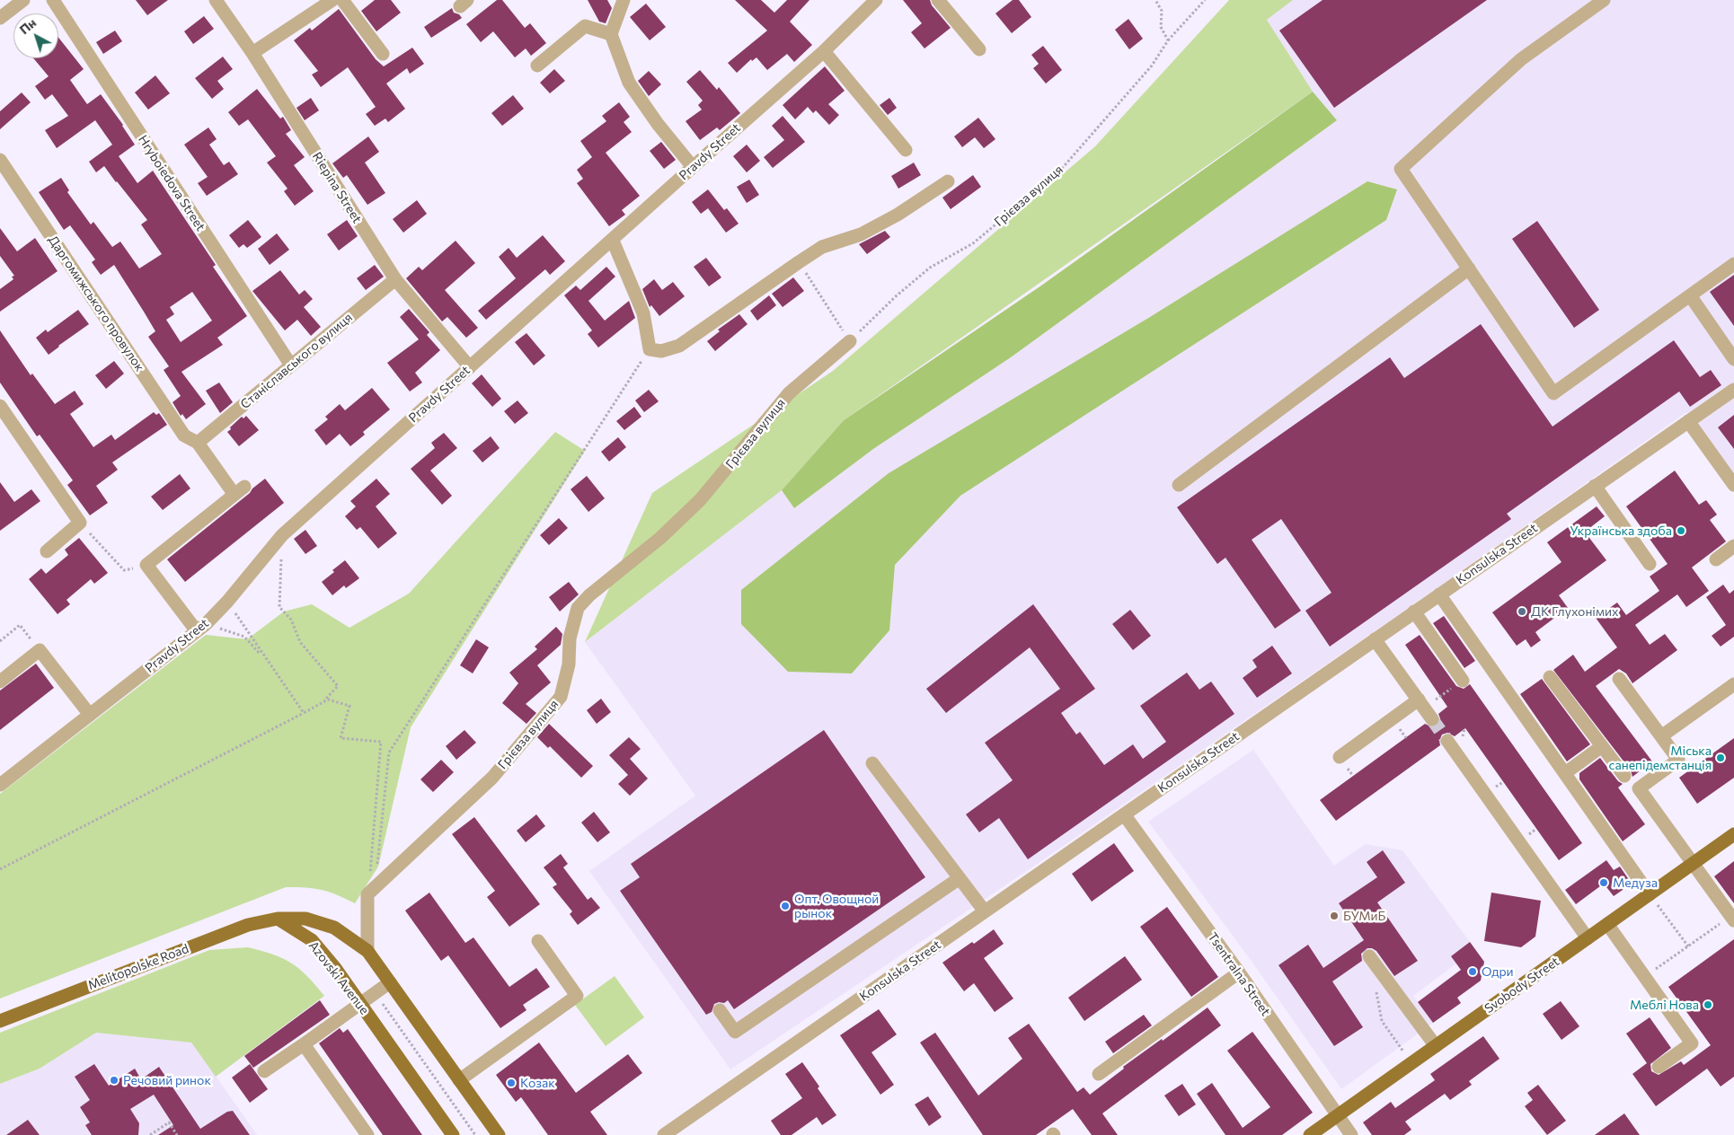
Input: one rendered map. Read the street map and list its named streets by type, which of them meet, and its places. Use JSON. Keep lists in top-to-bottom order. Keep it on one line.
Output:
{"streets":{"main road":["Melitopolske Road","Azovski Avenue","Svobody Street"],"street":["Pravdy Street","Hryboiedova Street","Riepina Street","Грієвза вулиця","Даргомижського провулок","Станіславського вулиця","Konsulska Street","Tsentralna Street"]},"crossings":[["Pravdy Street","Riepina Street"],["Hryboiedova Street","Станіславського вулиця"],["Riepina Street","Станіславського вулиця"],["Грієвза вулиця","Azovski Avenue"],["Даргомижського провулок","Станіславського вулиця"],["Konsulska Street","Tsentralna Street"],["Melitopolske Road","Azovski Avenue"],["Tsentralna Street","Svobody Street"]],"places":["Українська здоба","ДК Глухонімих","Міська санепідемстанція","Медуза","Опт. Овощной рынок","БУМиБ","Одри","Меблі Нова","Речовий ринок","Козак"],"north":"top left"}
